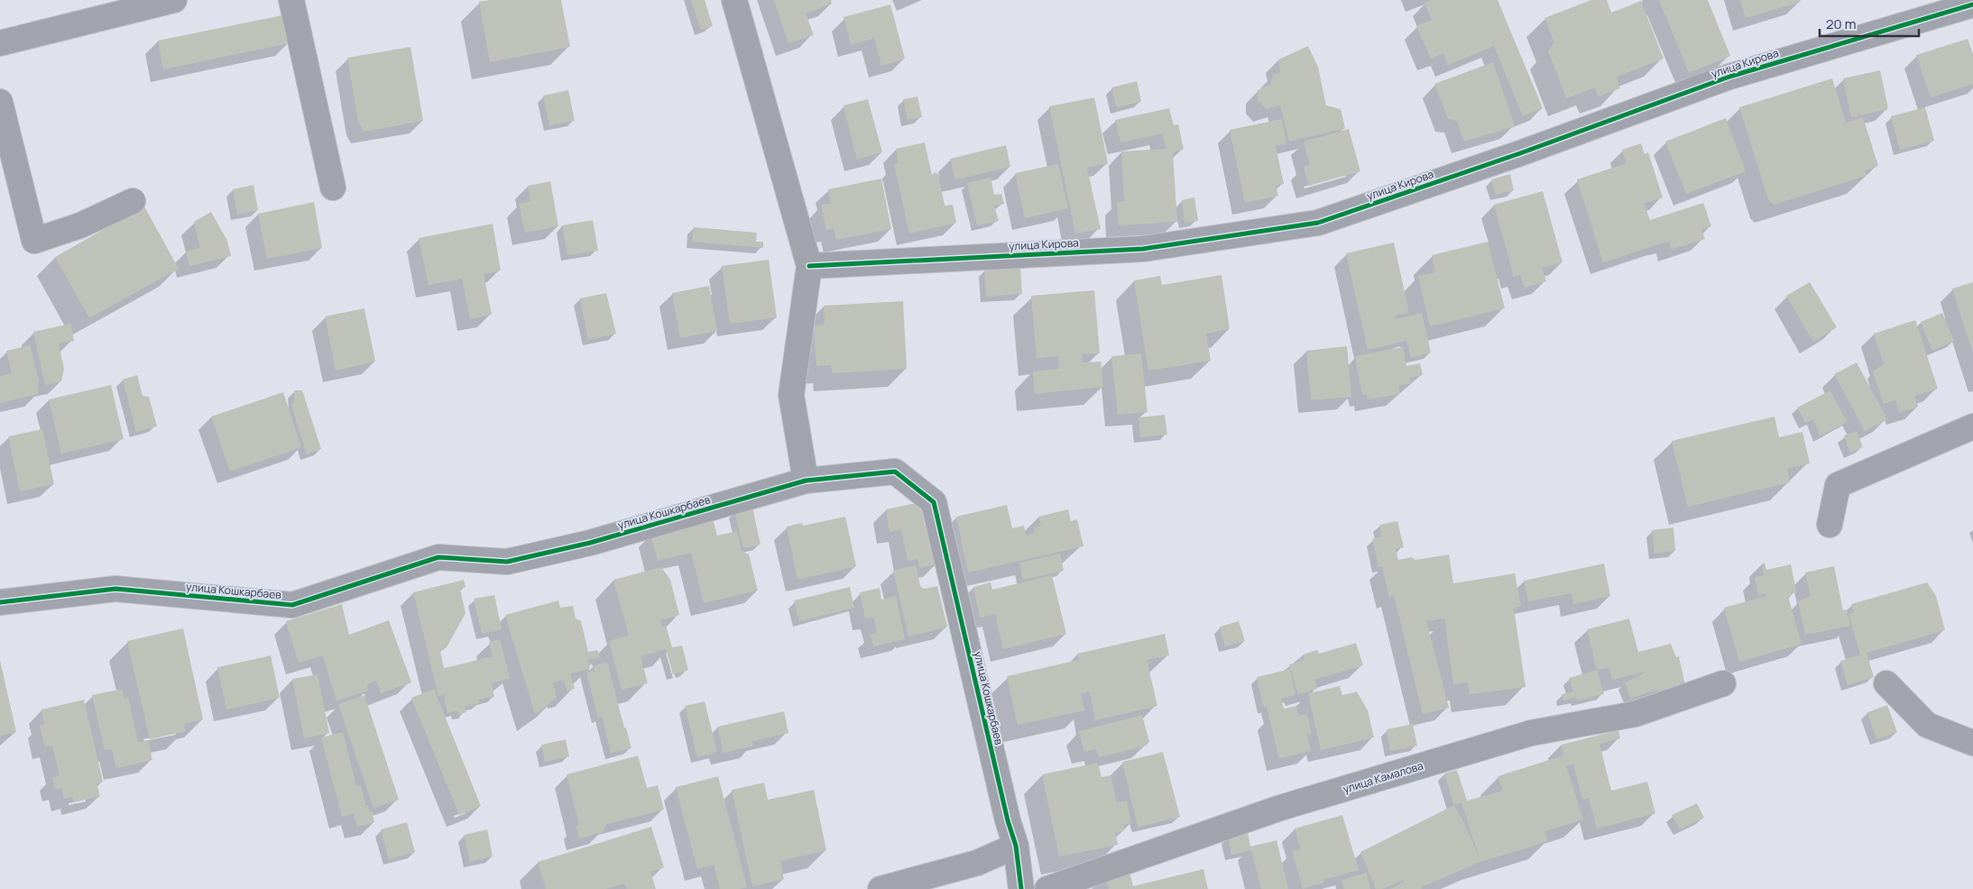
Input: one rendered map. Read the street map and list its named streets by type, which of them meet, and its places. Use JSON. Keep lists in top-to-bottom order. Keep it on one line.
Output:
{"streets":{"street":["улица Кирова","улица Кошкарбаев","улица Камалова"]},"scale_bar":"20 m"}
